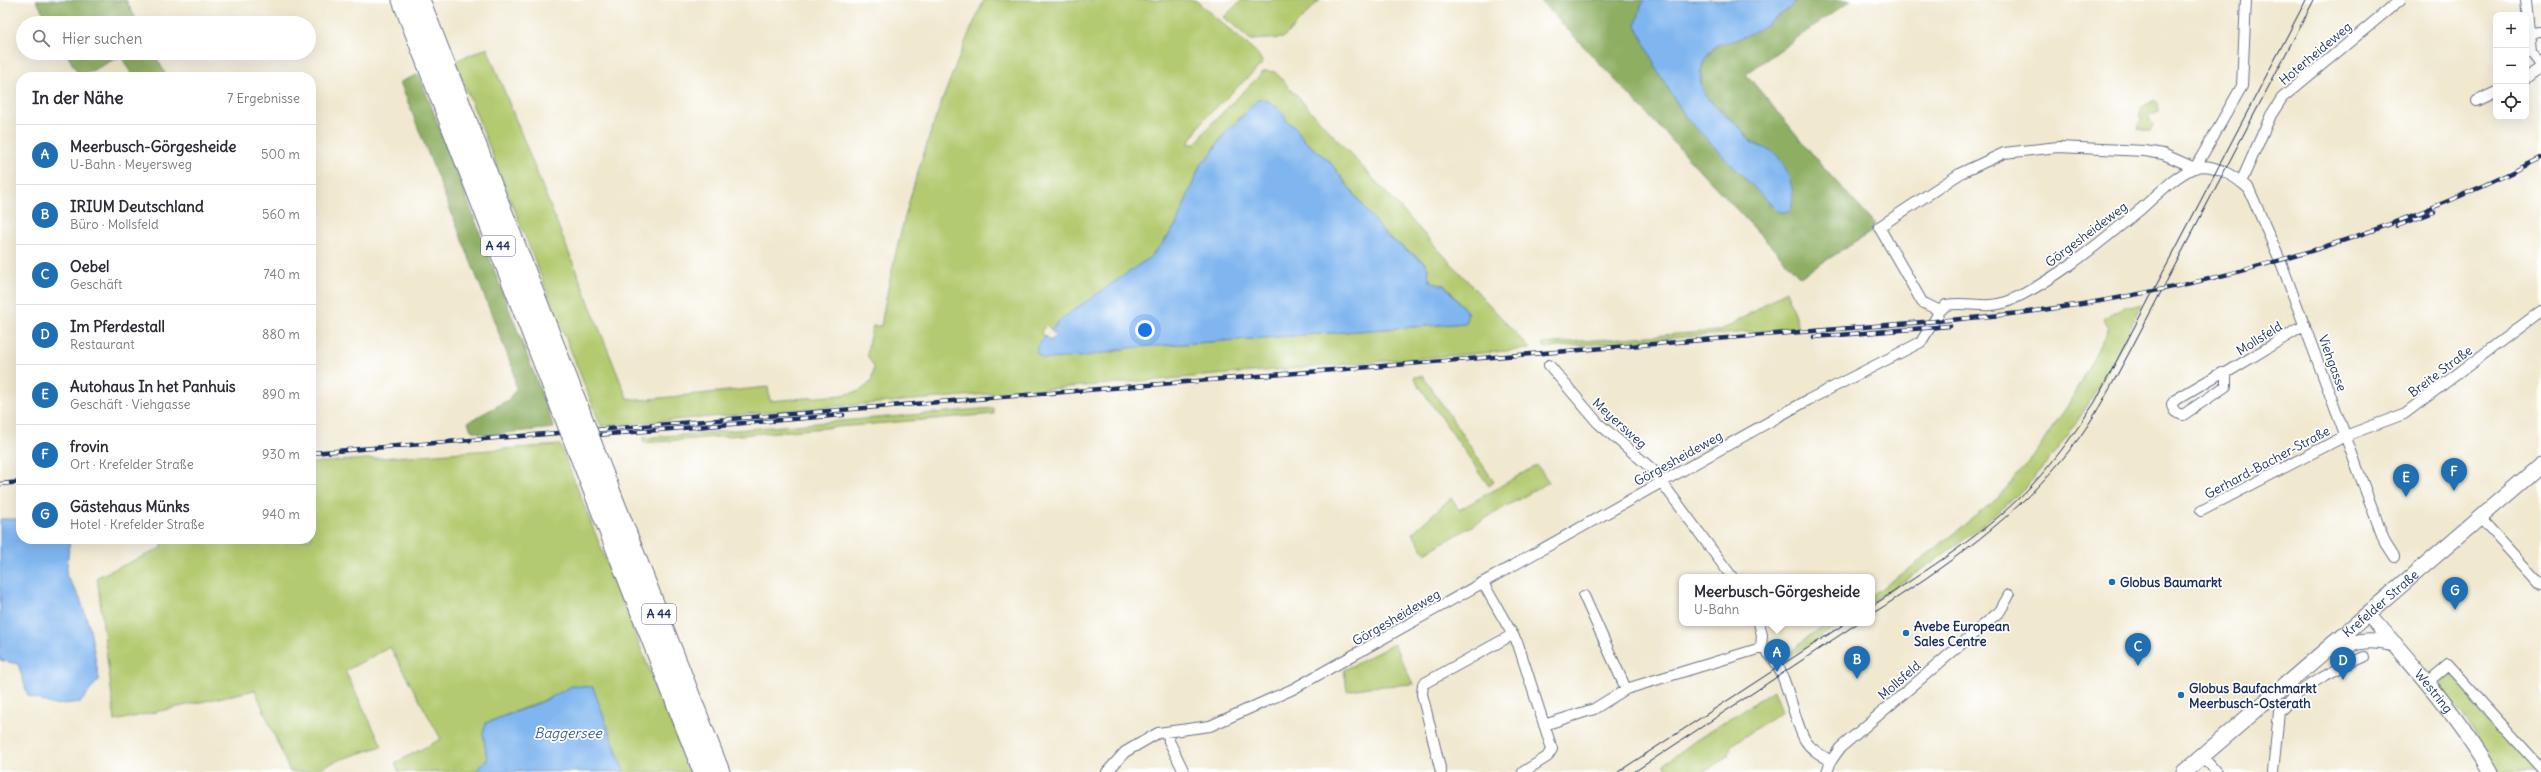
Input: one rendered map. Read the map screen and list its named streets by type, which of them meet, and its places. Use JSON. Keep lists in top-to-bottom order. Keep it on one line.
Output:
{"streets":{"highway":["A 44"],"main road":["Krefelder Straße","Westring"],"street":["Hoterheideweg","Görgesheideweg","Mollsfeld","Viehgasse","Breite Straße","Meyersweg","Gerhard-Bacher-Straße"]},"crossings":[["Hoterheideweg","Viehgasse"],["Görgesheideweg","Meyersweg"],["Mollsfeld","Viehgasse"],["Viehgasse","Breite Straße"],["Viehgasse","Gerhard-Bacher-Straße"],["Breite Straße","Gerhard-Bacher-Straße"],["Krefelder Straße","Westring"]],"water":["Baggersee"],"places":["Globus Baumarkt","Avebe European Sales Centre","Globus Baufachmarkt Meerbusch-Osterath"],"page":{"map_buttons":["+","−"],"search":"Hier suchen","heading":["In der Nähe","7 Ergebnisse"],"list":[{"mark":"A","name":"Meerbusch-Görgesheide","note":"U-Bahn · Meyersweg","value":"500 m"},{"mark":"B","name":"IRIUM Deutschland","note":"Büro · Mollsfeld","value":"560 m"},{"mark":"C","name":"Oebel","note":"Geschäft","value":"740 m"},{"mark":"D","name":"Im Pferdestall","note":"Restaurant","value":"880 m"},{"mark":"E","name":"Autohaus In het Panhuis","note":"Geschäft · Viehgasse","value":"890 m"},{"mark":"F","name":"frovin","note":"Ort · Krefelder Straße","value":"930 m"},{"mark":"G","name":"Gästehaus Münks","note":"Hotel · Krefelder Straße","value":"940 m"}],"pins":["F","E","G","C","A","B","D"],"popup":["Meerbusch-Görgesheide","U-Bahn"]}}
